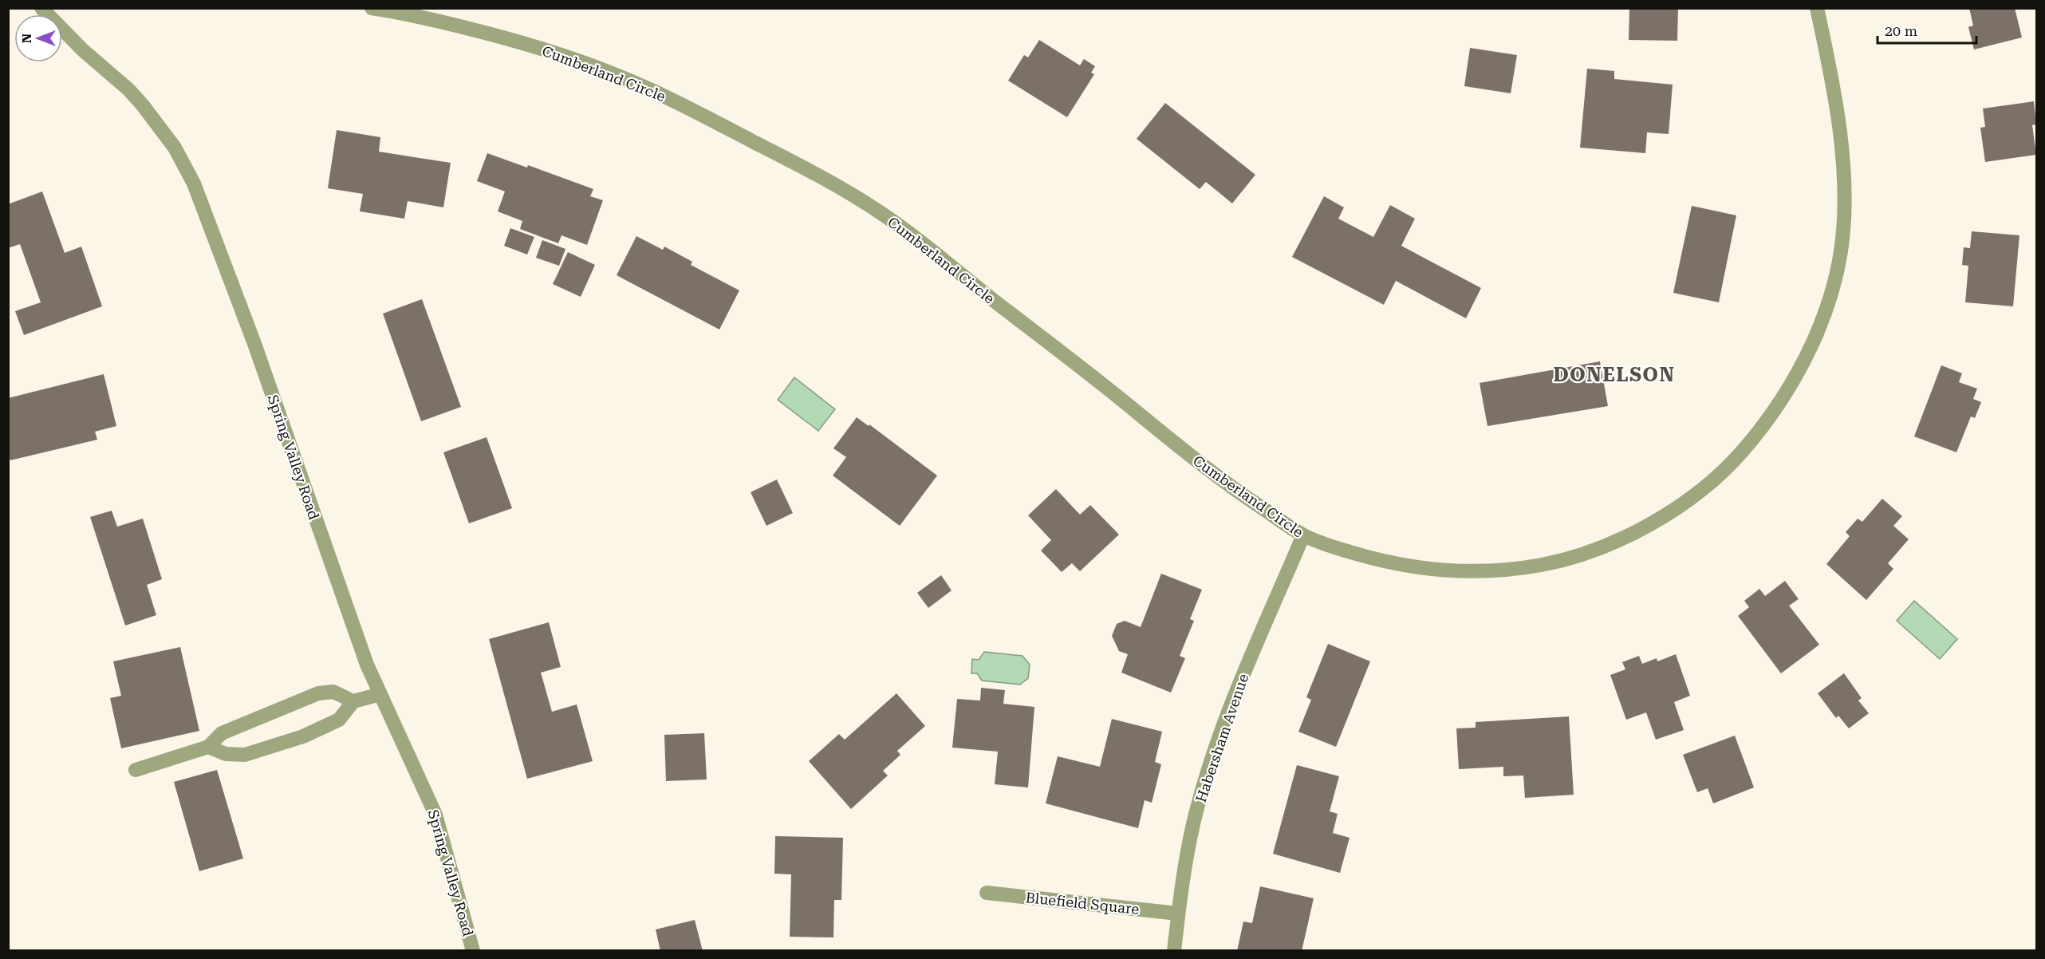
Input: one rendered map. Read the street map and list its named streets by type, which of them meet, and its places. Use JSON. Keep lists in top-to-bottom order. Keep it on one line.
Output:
{"streets":{"street":["Cumberland Circle","Spring Valley Road","Habersham Avenue","Bluefield Square"]},"crossings":[["Cumberland Circle","Habersham Avenue"],["Habersham Avenue","Bluefield Square"]],"districts":["DONELSON"],"scale_bar":"20 m","north":"left"}
